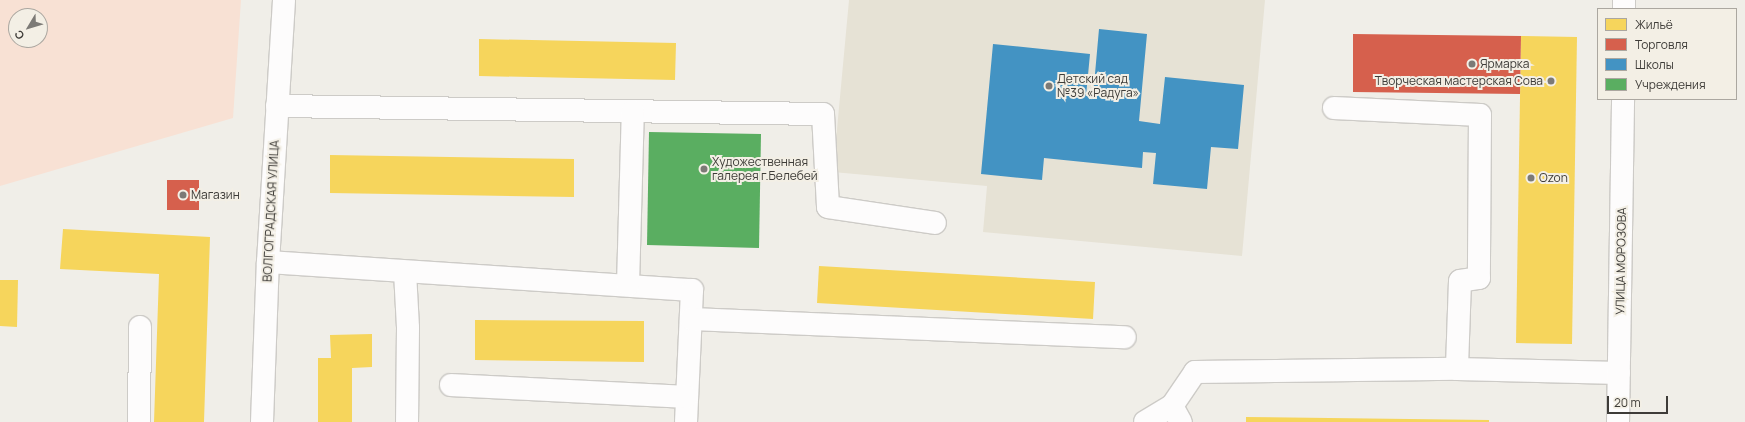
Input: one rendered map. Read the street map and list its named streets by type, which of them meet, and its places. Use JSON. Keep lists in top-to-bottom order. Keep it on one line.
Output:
{"streets":{"street":["ВОЛГОГРАДСКАЯ УЛИЦА","УЛИЦА МОРОЗОВА"]},"places":["Ярмарка","Творческая мастерская Сова","Детский сад №39 «Радуга»","Художественная галерея г.Белебей","Ozon","Магазин"],"legend":["Жильё","Торговля","Школы","Учреждения"],"scale_bar":"20 m","north":"bottom left"}
